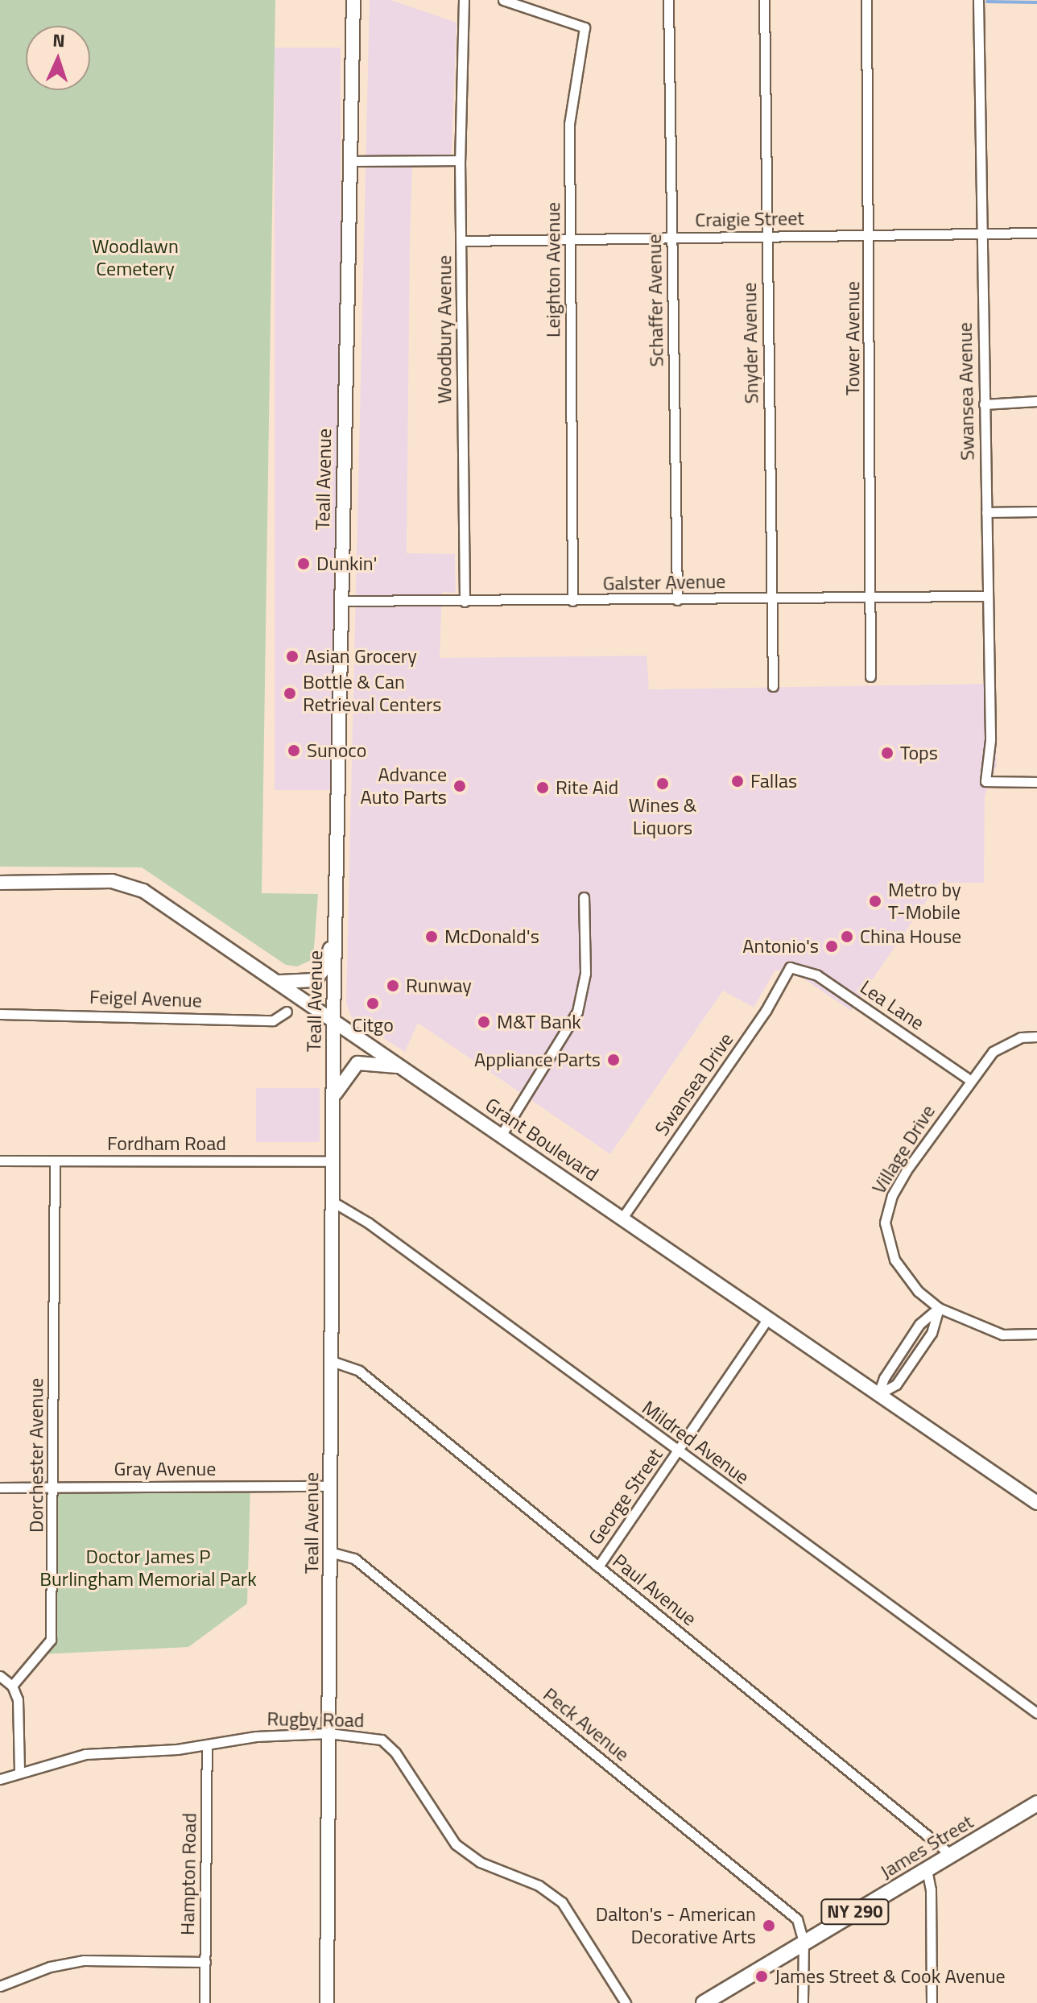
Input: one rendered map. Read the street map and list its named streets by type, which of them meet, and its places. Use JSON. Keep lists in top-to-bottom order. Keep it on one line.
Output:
{"streets":{"main road":["James Street","NY 290"],"street":["Craigie Street","Leighton Avenue","Schaffer Avenue","Woodbury Avenue","Tower Avenue","Snyder Avenue","Swansea Avenue","Teall Avenue","Galster Avenue","Feigel Avenue","Lea Lane","Swansea Drive","Grant Boulevard","Fordham Road","Village Drive","Mildred Avenue","Dorchester Avenue","Gray Avenue","George Street","Paul Avenue","Rugby Road","Peck Avenue","Hampton Road"]},"crossings":[["Craigie Street","Leighton Avenue"],["Craigie Street","Schaffer Avenue"],["Craigie Street","Woodbury Avenue"],["Craigie Street","Tower Avenue"],["Craigie Street","Snyder Avenue"],["Craigie Street","Swansea Avenue"],["Leighton Avenue","Galster Avenue"],["Schaffer Avenue","Galster Avenue"],["Woodbury Avenue","Galster Avenue"],["Tower Avenue","Galster Avenue"],["Snyder Avenue","Galster Avenue"],["Swansea Avenue","Galster Avenue"],["Teall Avenue","Galster Avenue"],["Teall Avenue","Grant Boulevard"],["Teall Avenue","Fordham Road"],["Teall Avenue","Mildred Avenue"],["Teall Avenue","Gray Avenue"],["Teall Avenue","Paul Avenue"],["Teall Avenue","Rugby Road"],["Teall Avenue","Peck Avenue"],["Lea Lane","Swansea Drive"],["Lea Lane","Village Drive"],["Swansea Drive","Grant Boulevard"],["Grant Boulevard","George Street"],["Fordham Road","Dorchester Avenue"],["Mildred Avenue","George Street"],["Dorchester Avenue","Gray Avenue"],["George Street","Paul Avenue"],["Paul Avenue","James Street"],["Rugby Road","Hampton Road"],["Peck Avenue","James Street"]],"parks":["Woodlawn Cemetery","Doctor James P Burlingham Memorial Park"],"places":["Dunkin'","Asian Grocery","Bottle & Can Retrieval Centers","Sunoco","Tops","Fallas","Wines & Liquors","Advance Auto Parts","Rite Aid","Metro by T-Mobile","McDonald's","China House","Antonio's","Runway","Citgo","M&T Bank","Appliance Parts","Dalton's - American Decorative Arts","James Street & Cook Avenue"],"north":"top"}
